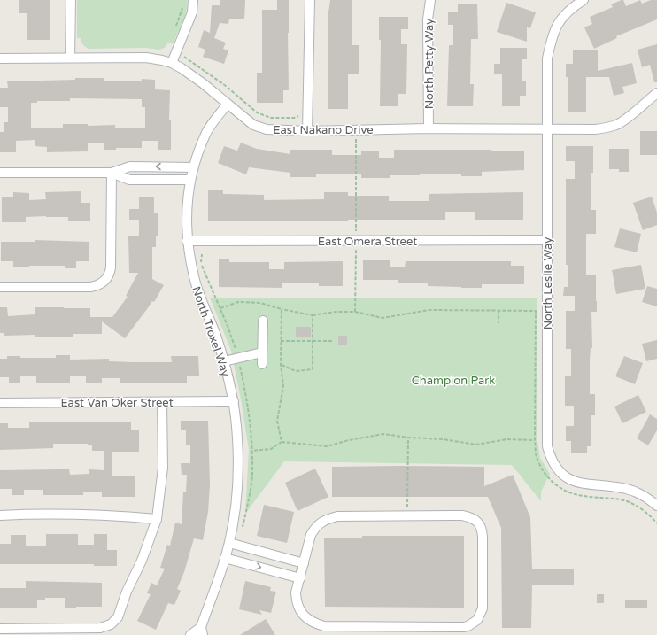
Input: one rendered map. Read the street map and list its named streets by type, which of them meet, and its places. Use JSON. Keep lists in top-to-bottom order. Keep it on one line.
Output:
{"streets":{"street":["North Petty Way","East Nakano Drive","East Omera Street","North Leslie Way","North Troxel Way","East Van Oker Street"]},"crossings":[["North Petty Way","East Nakano Drive"],["East Nakano Drive","North Leslie Way"],["East Nakano Drive","North Troxel Way"],["East Omera Street","North Leslie Way"],["East Omera Street","North Troxel Way"],["North Troxel Way","East Van Oker Street"]],"parks":["Champion Park"]}
